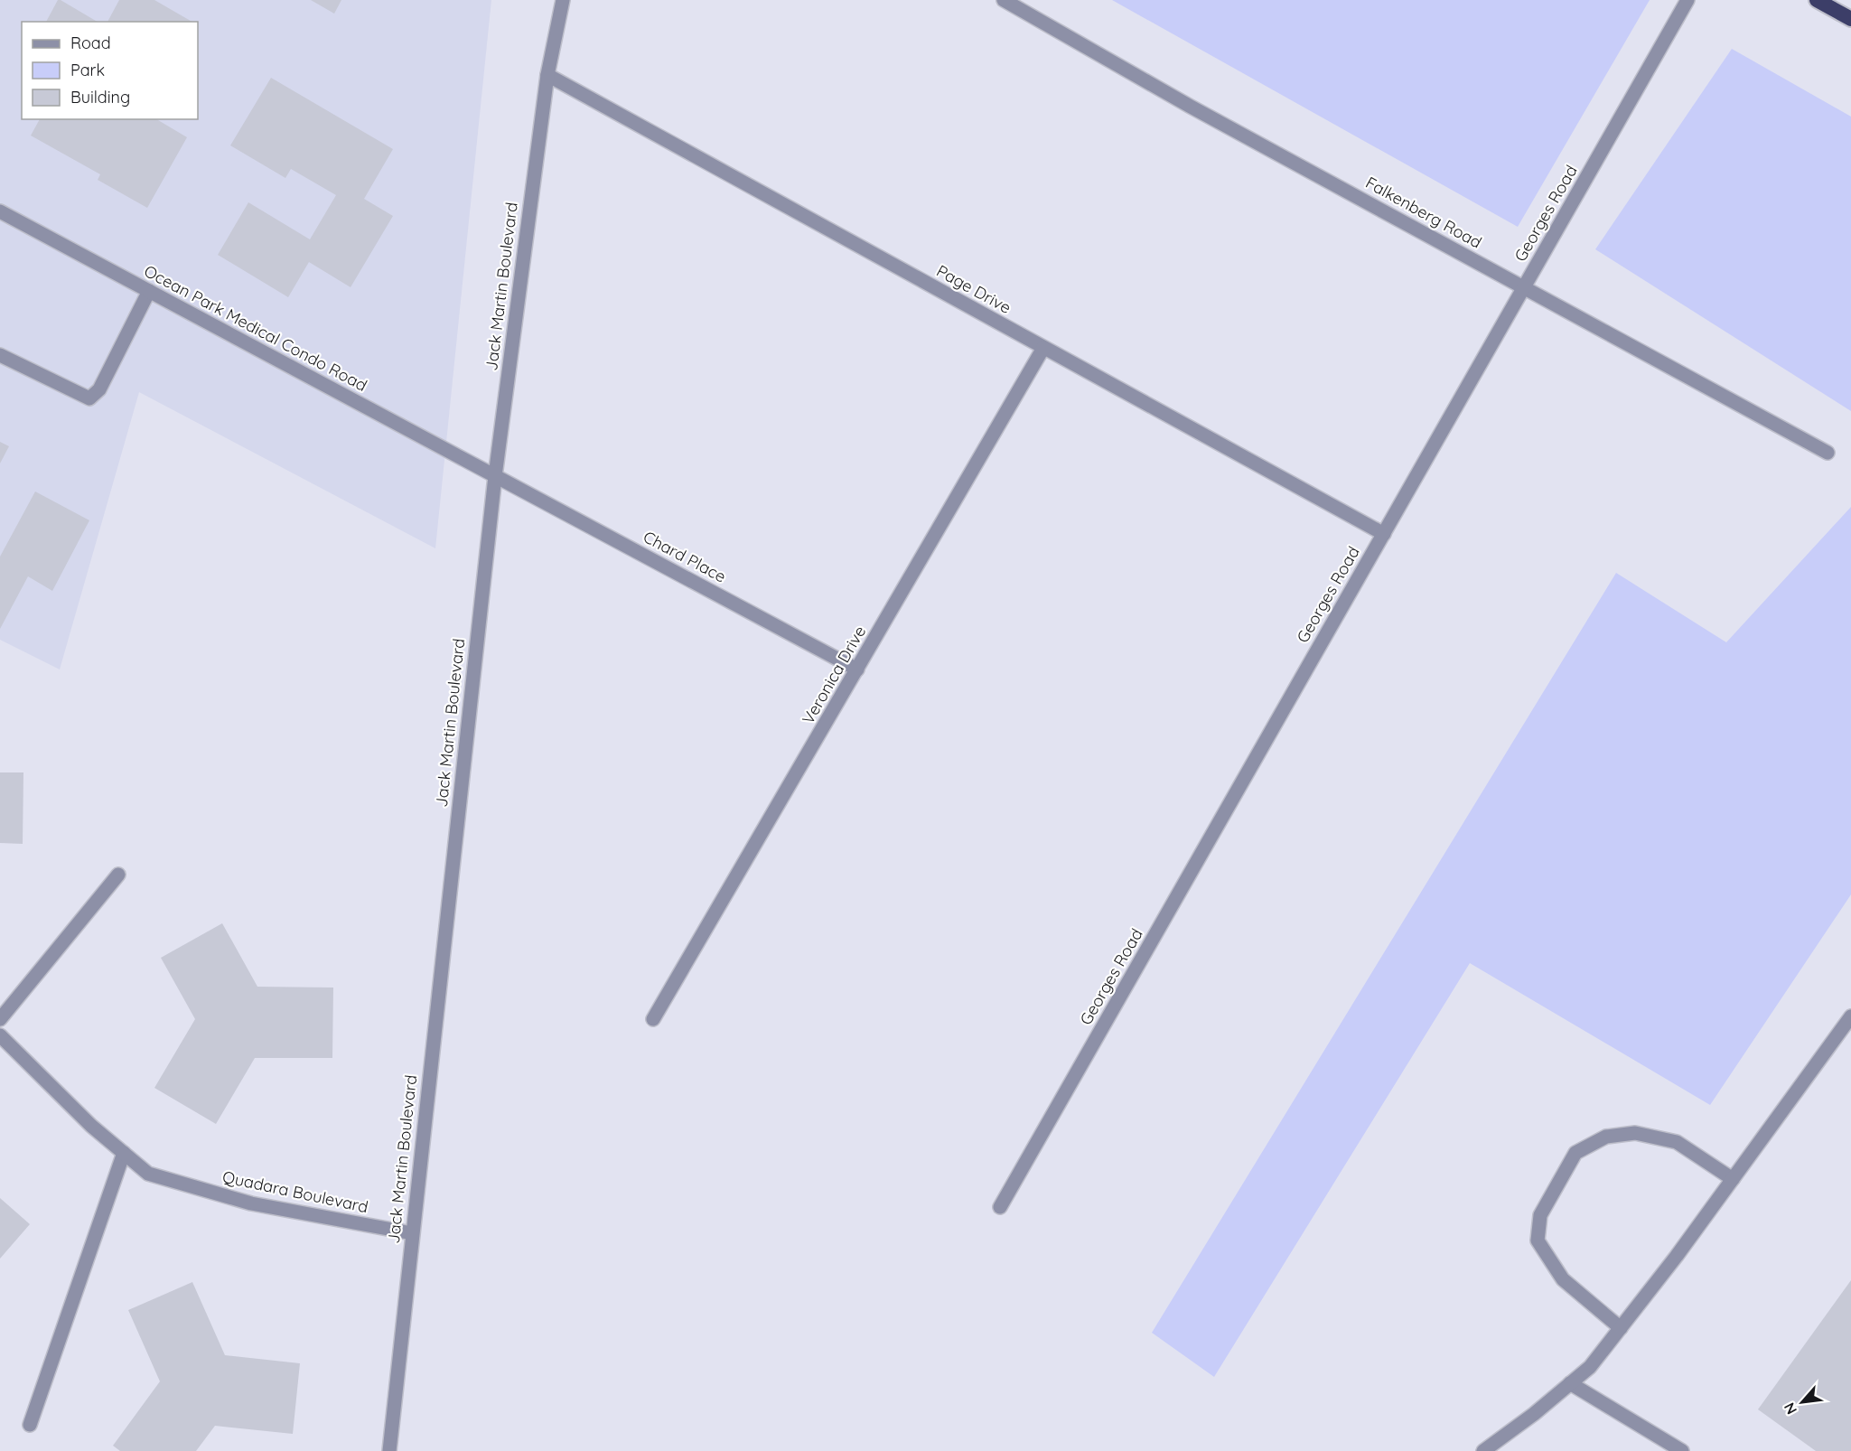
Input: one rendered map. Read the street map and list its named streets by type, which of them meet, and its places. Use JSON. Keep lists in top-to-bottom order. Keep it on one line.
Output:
{"streets":{"street":["Falkenberg Road","Georges Road","Jack Martin Boulevard","Page Drive","Ocean Park Medical Condo Road","Chard Place","Veronica Drive","Quadara Boulevard"]},"crossings":[["Falkenberg Road","Georges Road"],["Georges Road","Page Drive"],["Jack Martin Boulevard","Page Drive"],["Jack Martin Boulevard","Ocean Park Medical Condo Road"],["Jack Martin Boulevard","Chard Place"],["Jack Martin Boulevard","Quadara Boulevard"],["Page Drive","Veronica Drive"],["Ocean Park Medical Condo Road","Chard Place"],["Chard Place","Veronica Drive"]],"legend":["Road","Park","Building"],"north":"bottom left"}
